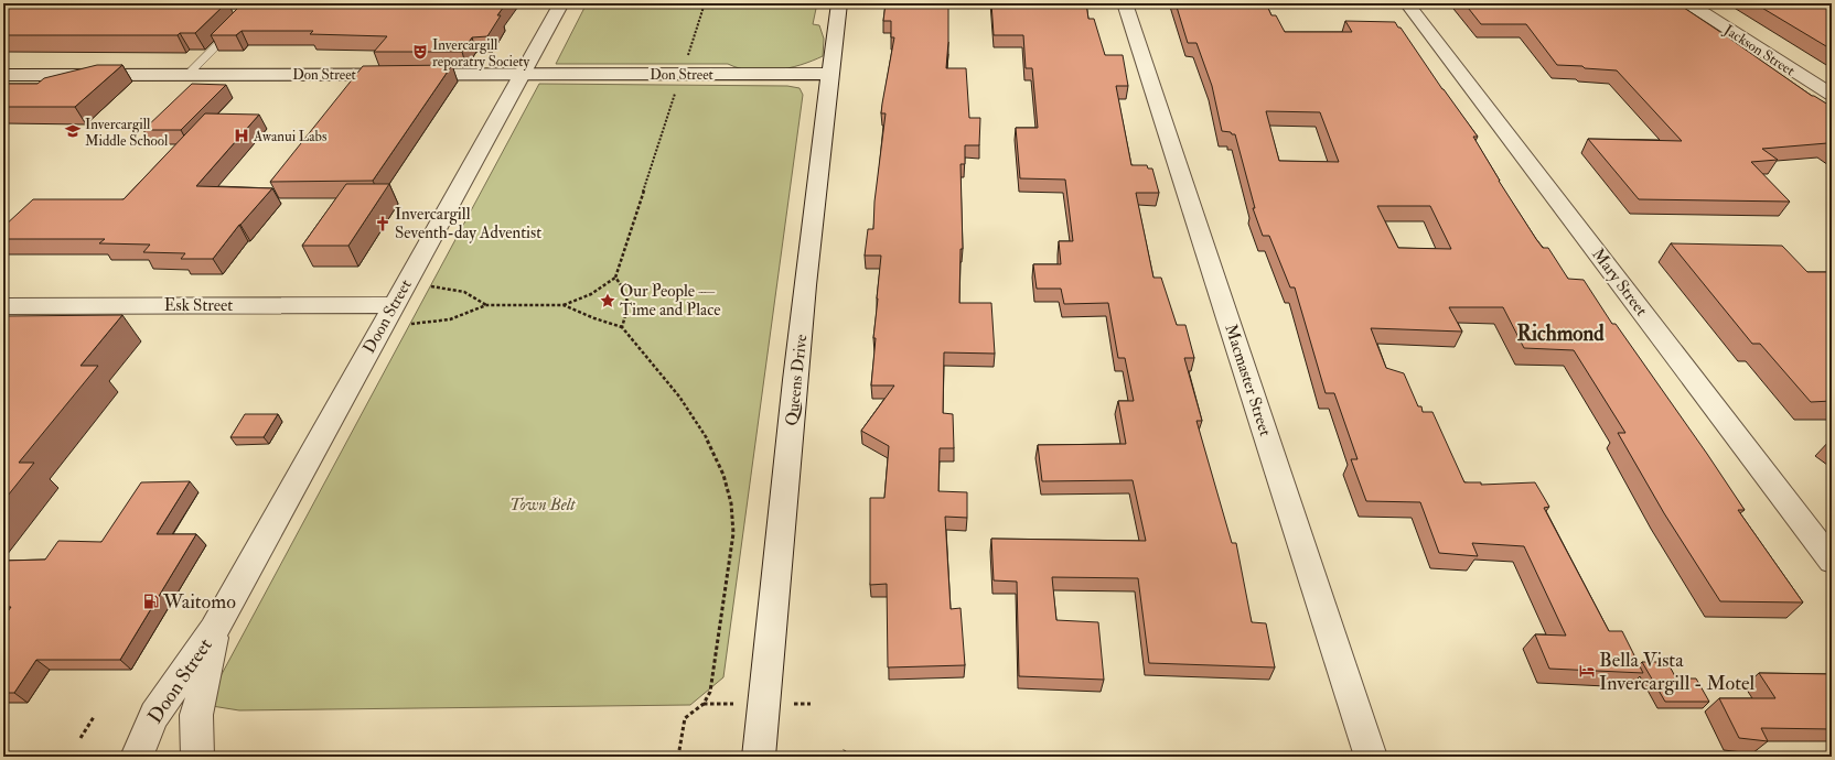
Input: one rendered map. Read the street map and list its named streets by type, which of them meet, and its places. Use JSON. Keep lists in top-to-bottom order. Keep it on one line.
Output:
{"streets":{"street":["Jackson Street","Don Street","Mary Street","Esk Street","Doon Street","Queens Drive","Macmaster Street"]},"crossings":[["Don Street","Doon Street"],["Don Street","Queens Drive"],["Esk Street","Doon Street"]],"districts":["Richmond"],"parks":["Town Belt"],"places":{"theatre":["Invercargill reporatry Society"],"school or university":["Invercargill Middle School"],"hospital":["Awanui Labs"],"church":["Invercargill Seventh-day Adventist"],"place":["Our People — Time and Place"],"fuel station":["Waitomo"],"hotel":["Bella Vista Invercargill - Motel"]}}
